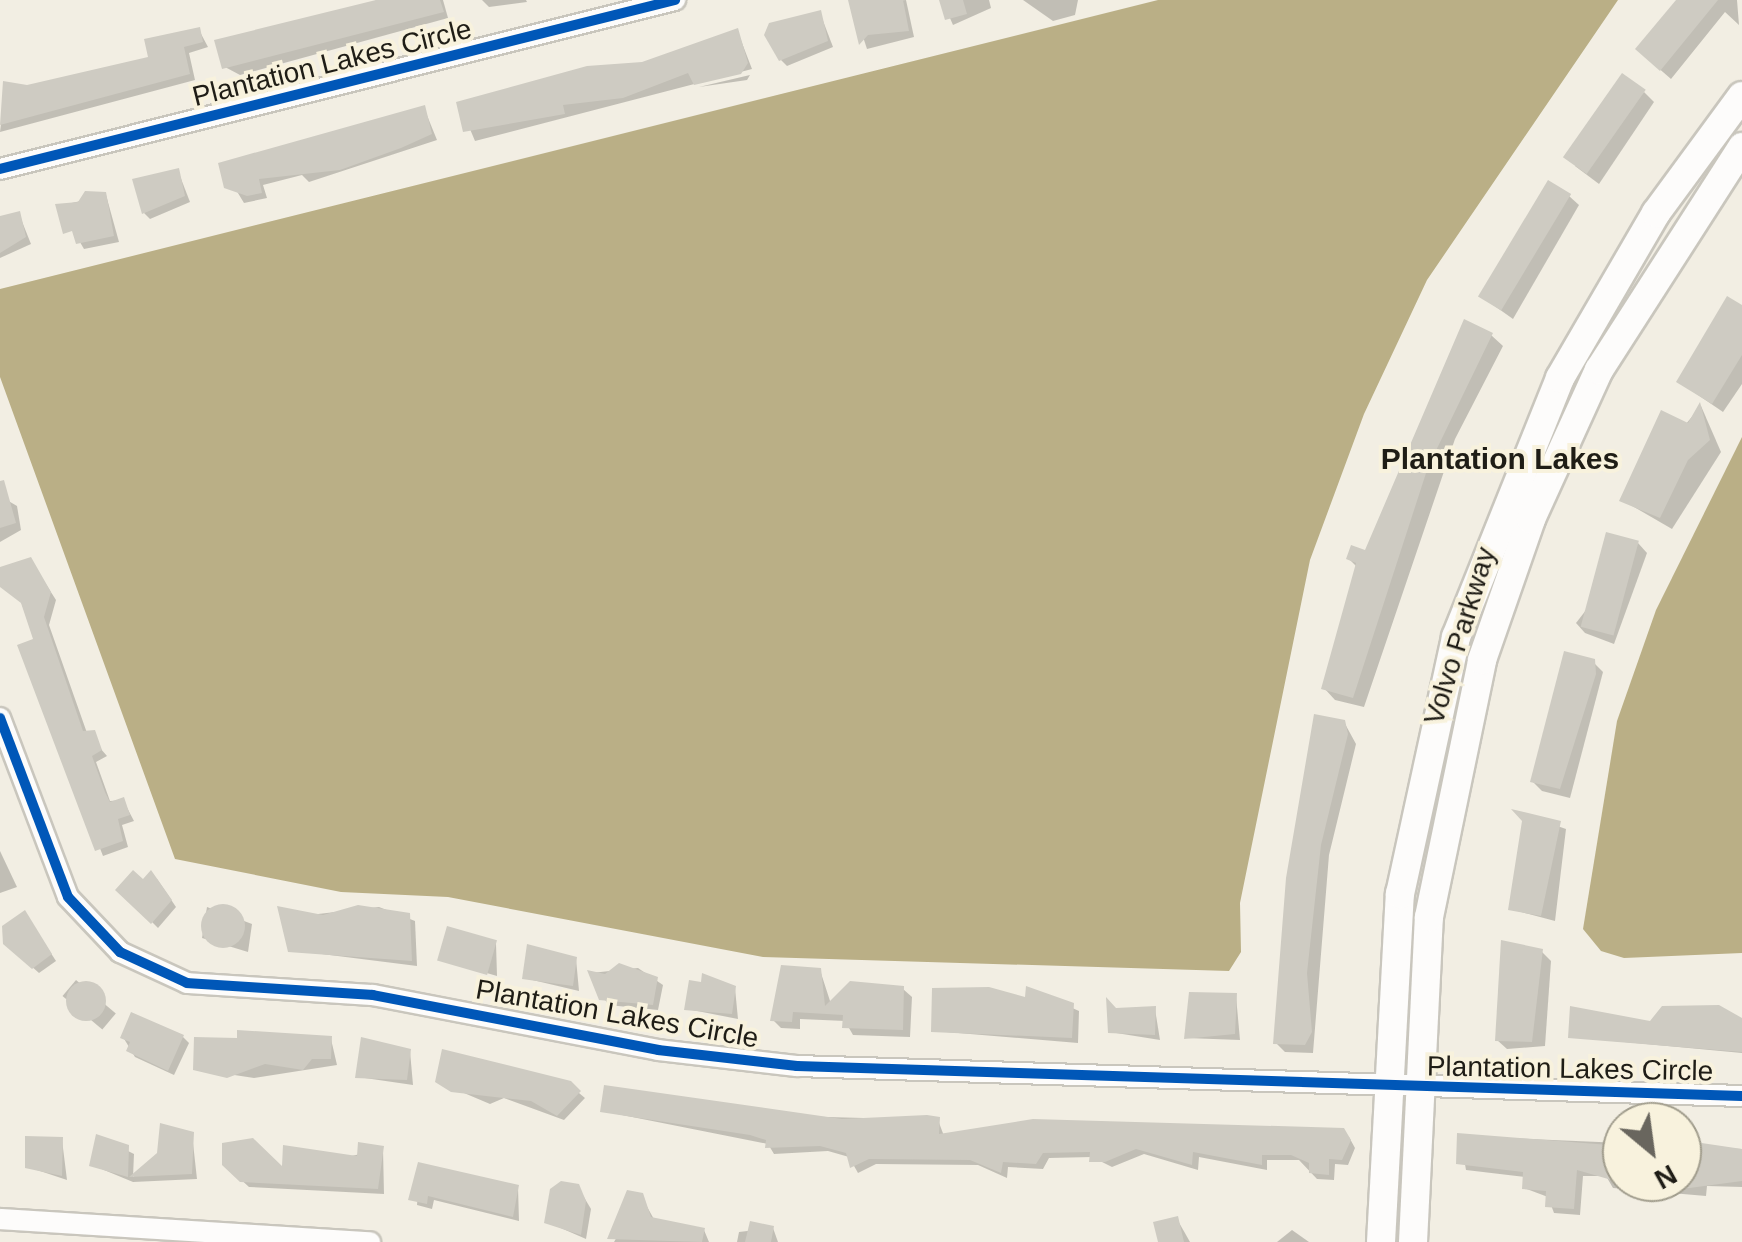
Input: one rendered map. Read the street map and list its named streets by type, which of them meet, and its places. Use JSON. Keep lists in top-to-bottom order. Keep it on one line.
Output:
{"streets":{"main road":["Volvo Parkway"],"street":["Plantation Lakes Circle"]},"crossings":[["Plantation Lakes Circle","Volvo Parkway"]],"districts":["Plantation Lakes"],"north":"bottom right"}
